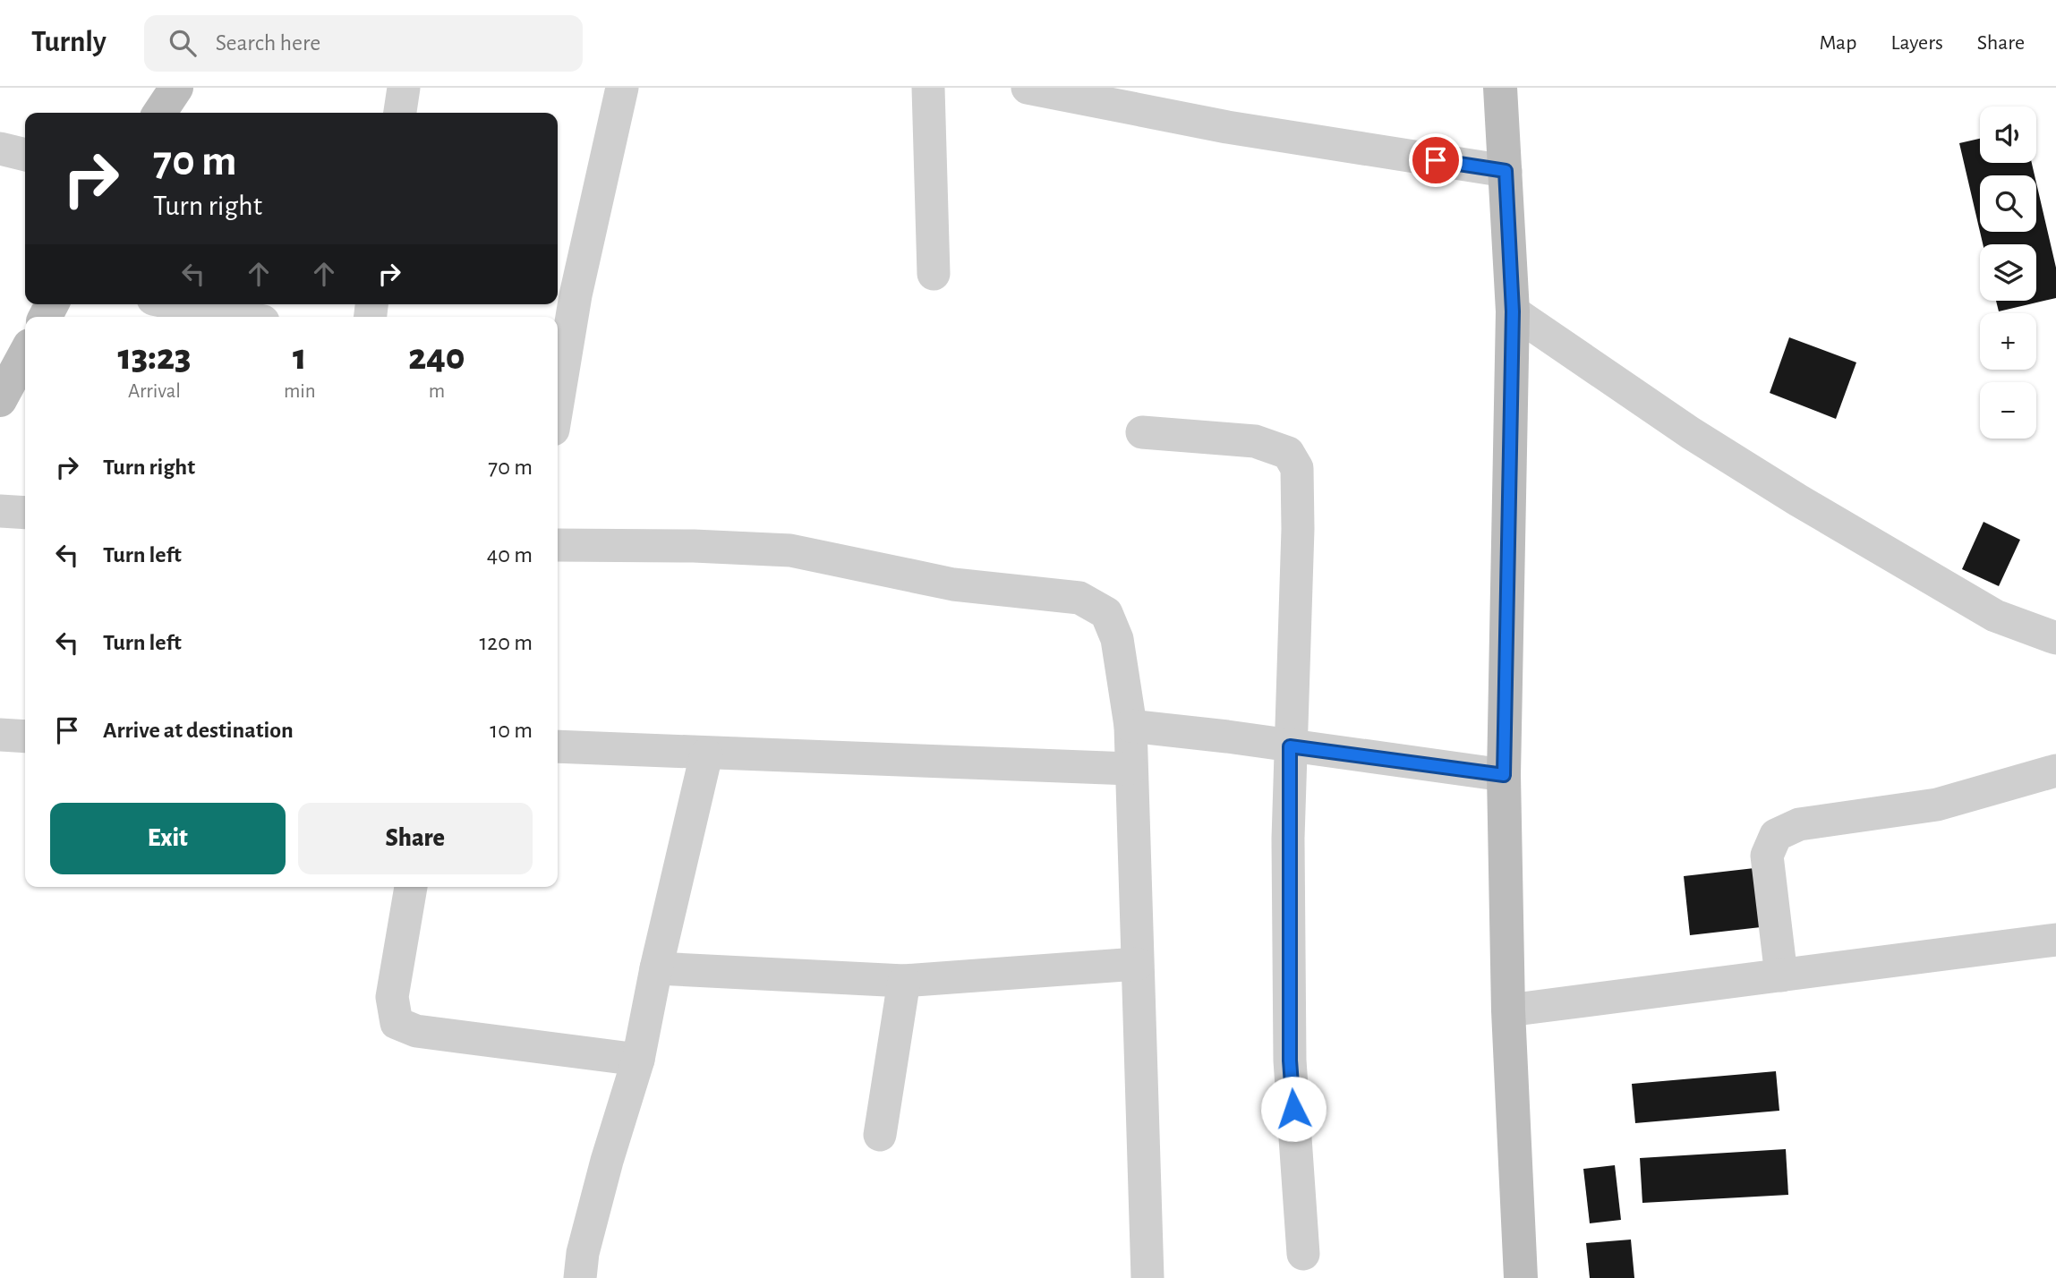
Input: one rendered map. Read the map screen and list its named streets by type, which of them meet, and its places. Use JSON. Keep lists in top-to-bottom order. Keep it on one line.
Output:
{"page":{"header":"Turnly","search":"Search here","nav":["Map","Layers","Share"],"map_buttons":["+","−"],"turn":["70 m","Turn right"],"eta":["13:23","Arrival","1","min","240","m"],"list":[{"name":"Turn right","value":"70 m"},{"name":"Turn left","value":"40 m"},{"name":"Turn left","value":"120 m"},{"name":"Arrive at destination","value":"10 m"}],"buttons":["Exit","Share"]}}
